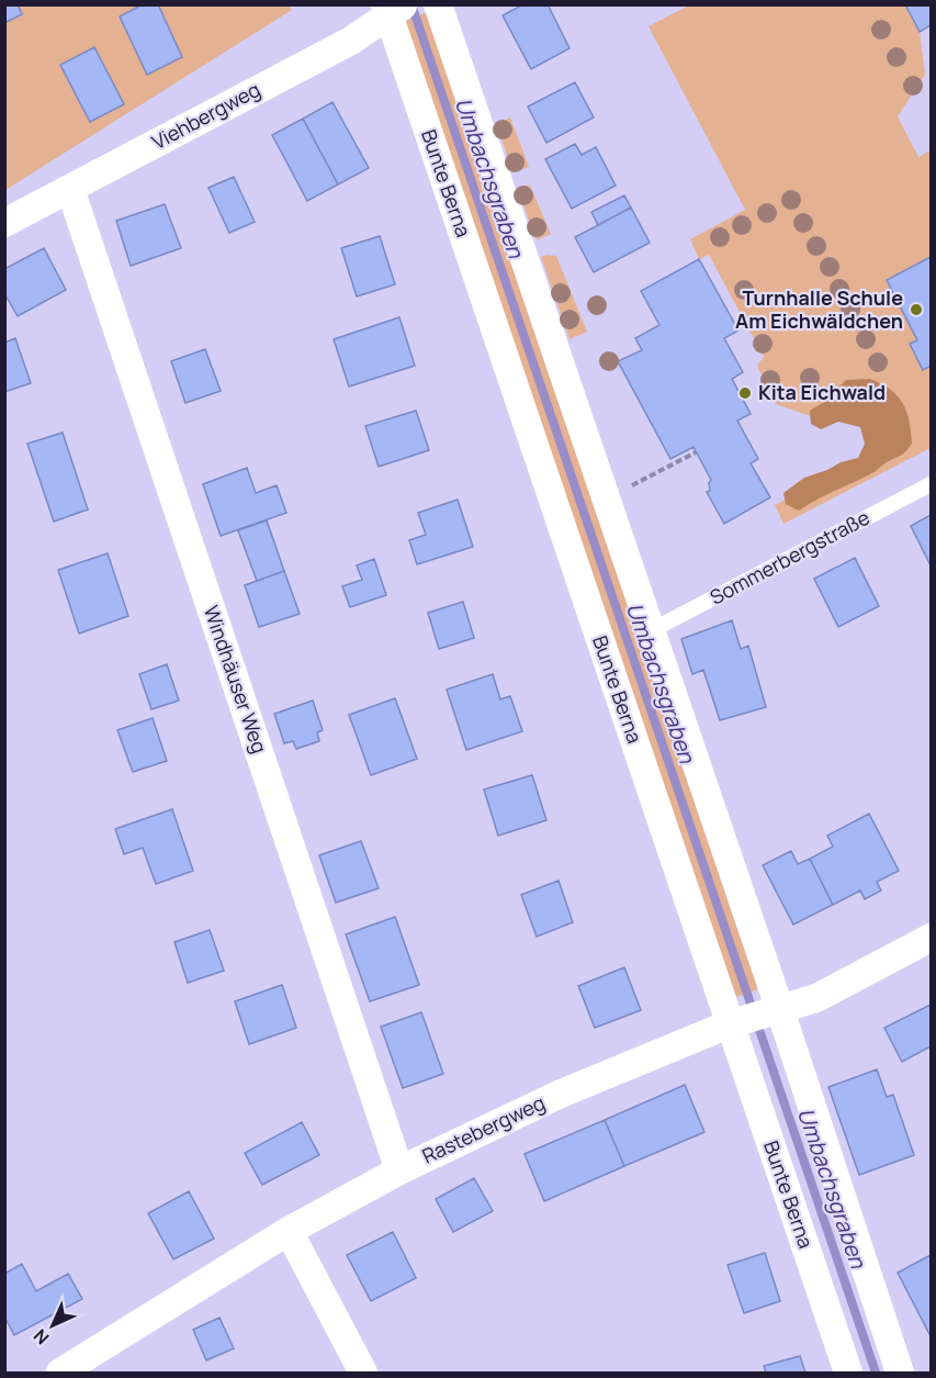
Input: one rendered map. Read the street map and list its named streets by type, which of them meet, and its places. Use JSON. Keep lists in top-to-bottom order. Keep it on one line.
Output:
{"streets":{"street":["Viehbergweg","Bunte Berna","Windhäuser Weg","Rastebergweg"],"lane":["Sommerbergstraße"]},"crossings":[["Viehbergweg","Bunte Berna"],["Viehbergweg","Windhäuser Weg"],["Bunte Berna","Sommerbergstraße"],["Bunte Berna","Rastebergweg"],["Windhäuser Weg","Rastebergweg"]],"water":["Umbachsgraben"],"places":["Turnhalle Schule Am Eichwäldchen","Kita Eichwald"],"north":"bottom left"}
